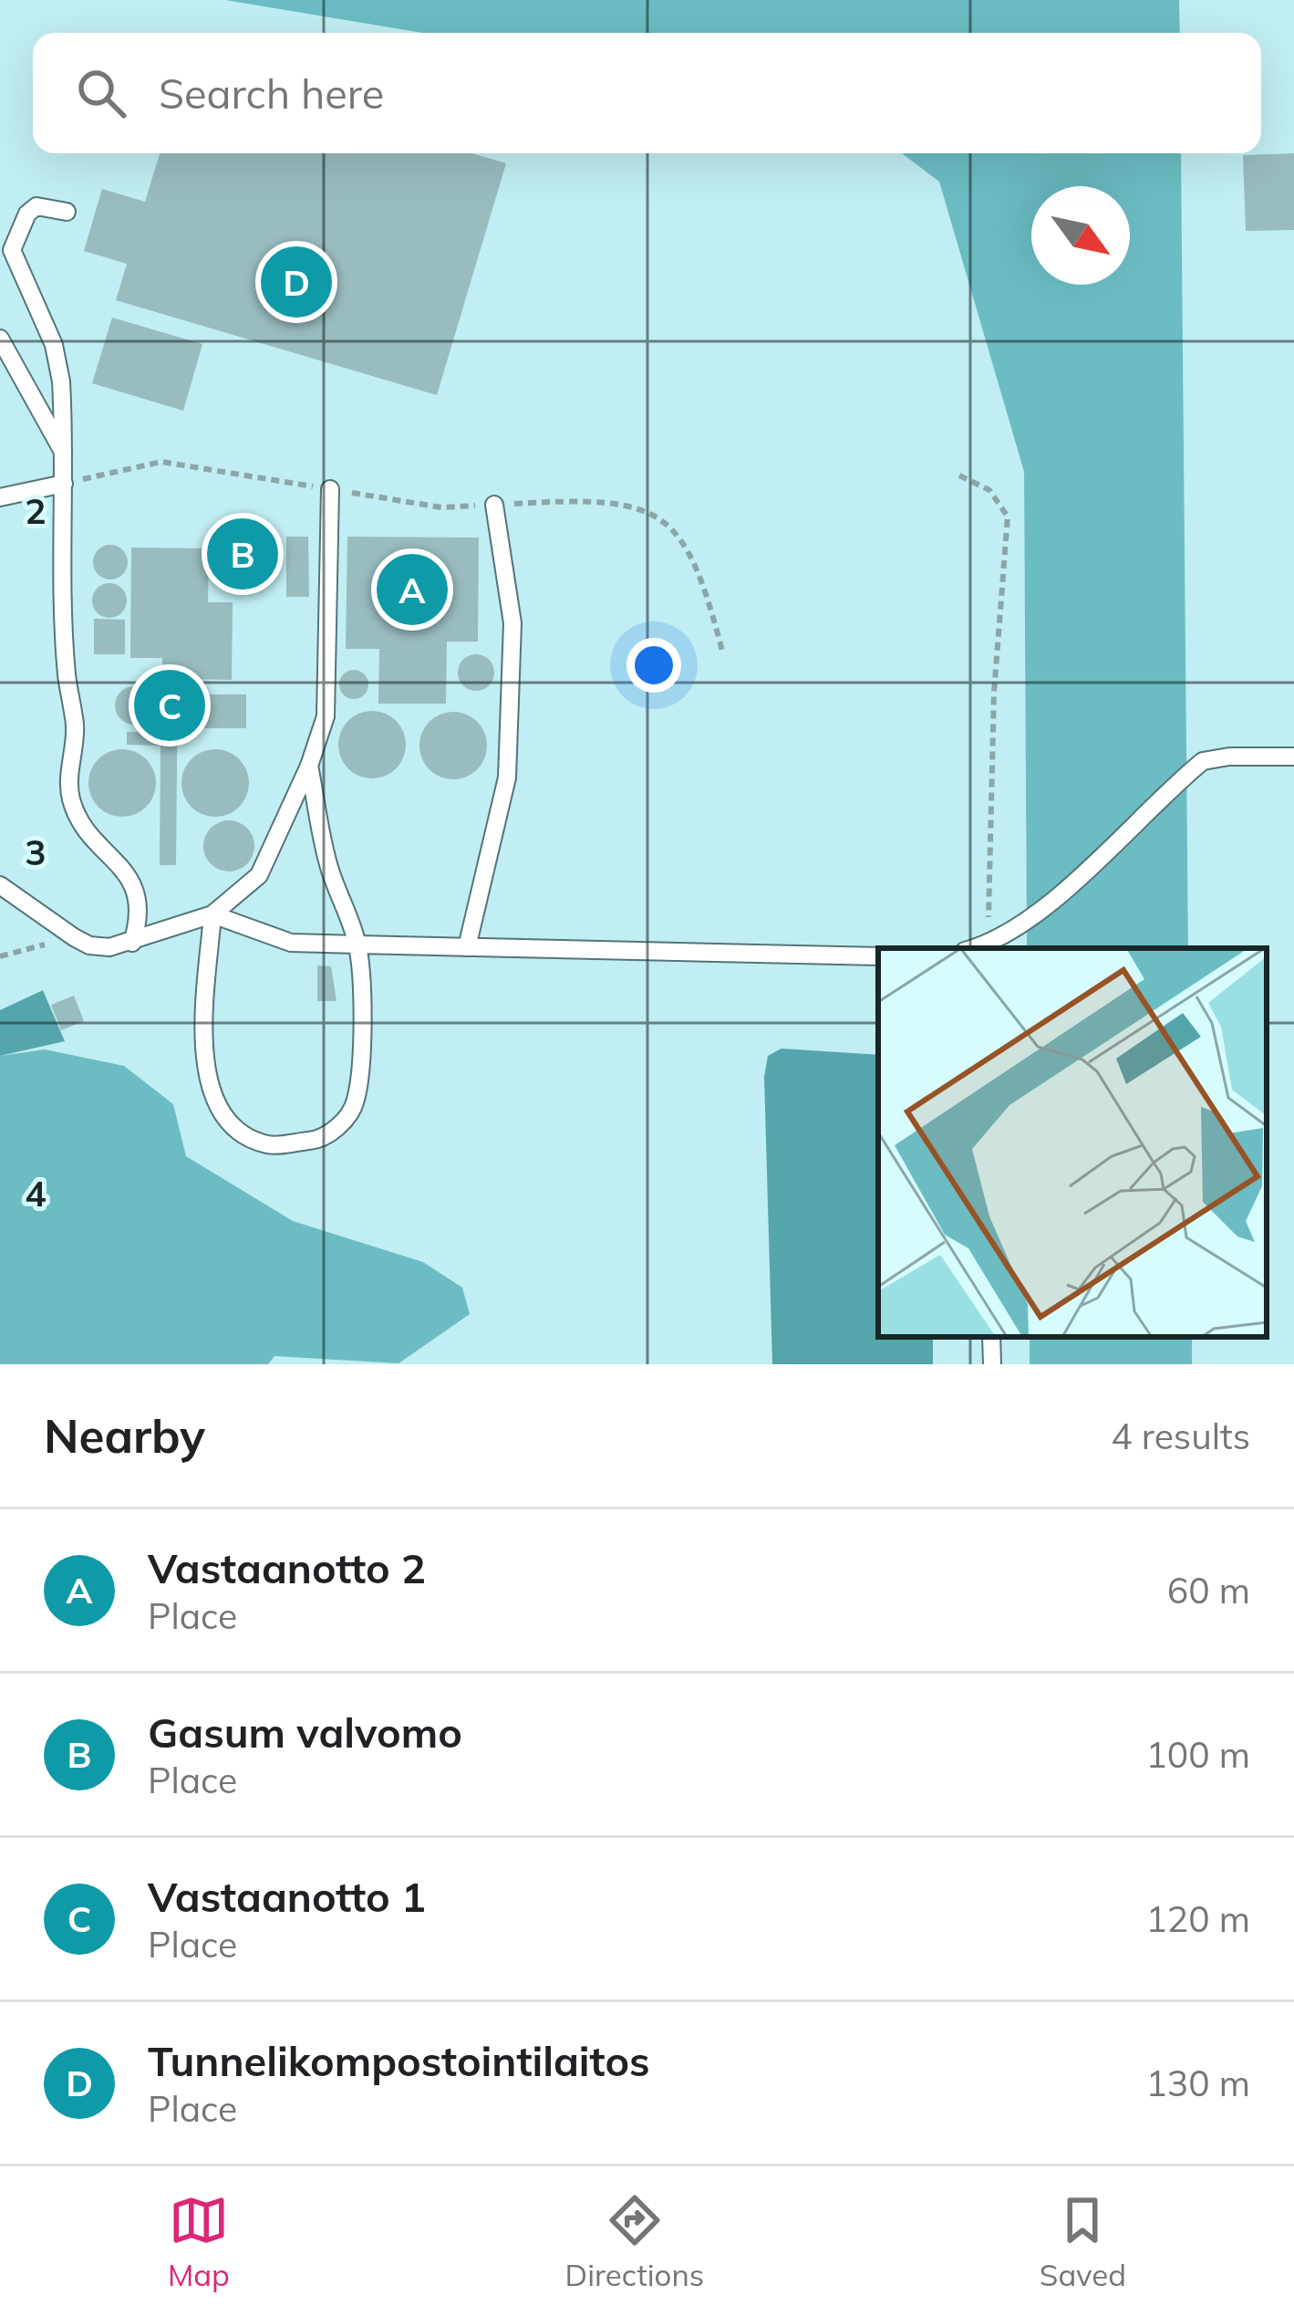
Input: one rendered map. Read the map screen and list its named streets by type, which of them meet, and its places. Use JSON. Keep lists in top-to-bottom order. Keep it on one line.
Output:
{"north":"bottom right","page":{"search":"Search here","pins":["D","B","A","C"],"heading":["Nearby","4 results"],"list":[{"mark":"A","name":"Vastaanotto 2","note":"Place","value":"60 m"},{"mark":"B","name":"Gasum valvomo","note":"Place","value":"100 m"},{"mark":"C","name":"Vastaanotto 1","note":"Place","value":"120 m"},{"mark":"D","name":"Tunnelikompostointilaitos","note":"Place","value":"130 m"}],"nav":["Map","Directions","Saved"]},"grid":{"rows":["2","3","4"]}}
